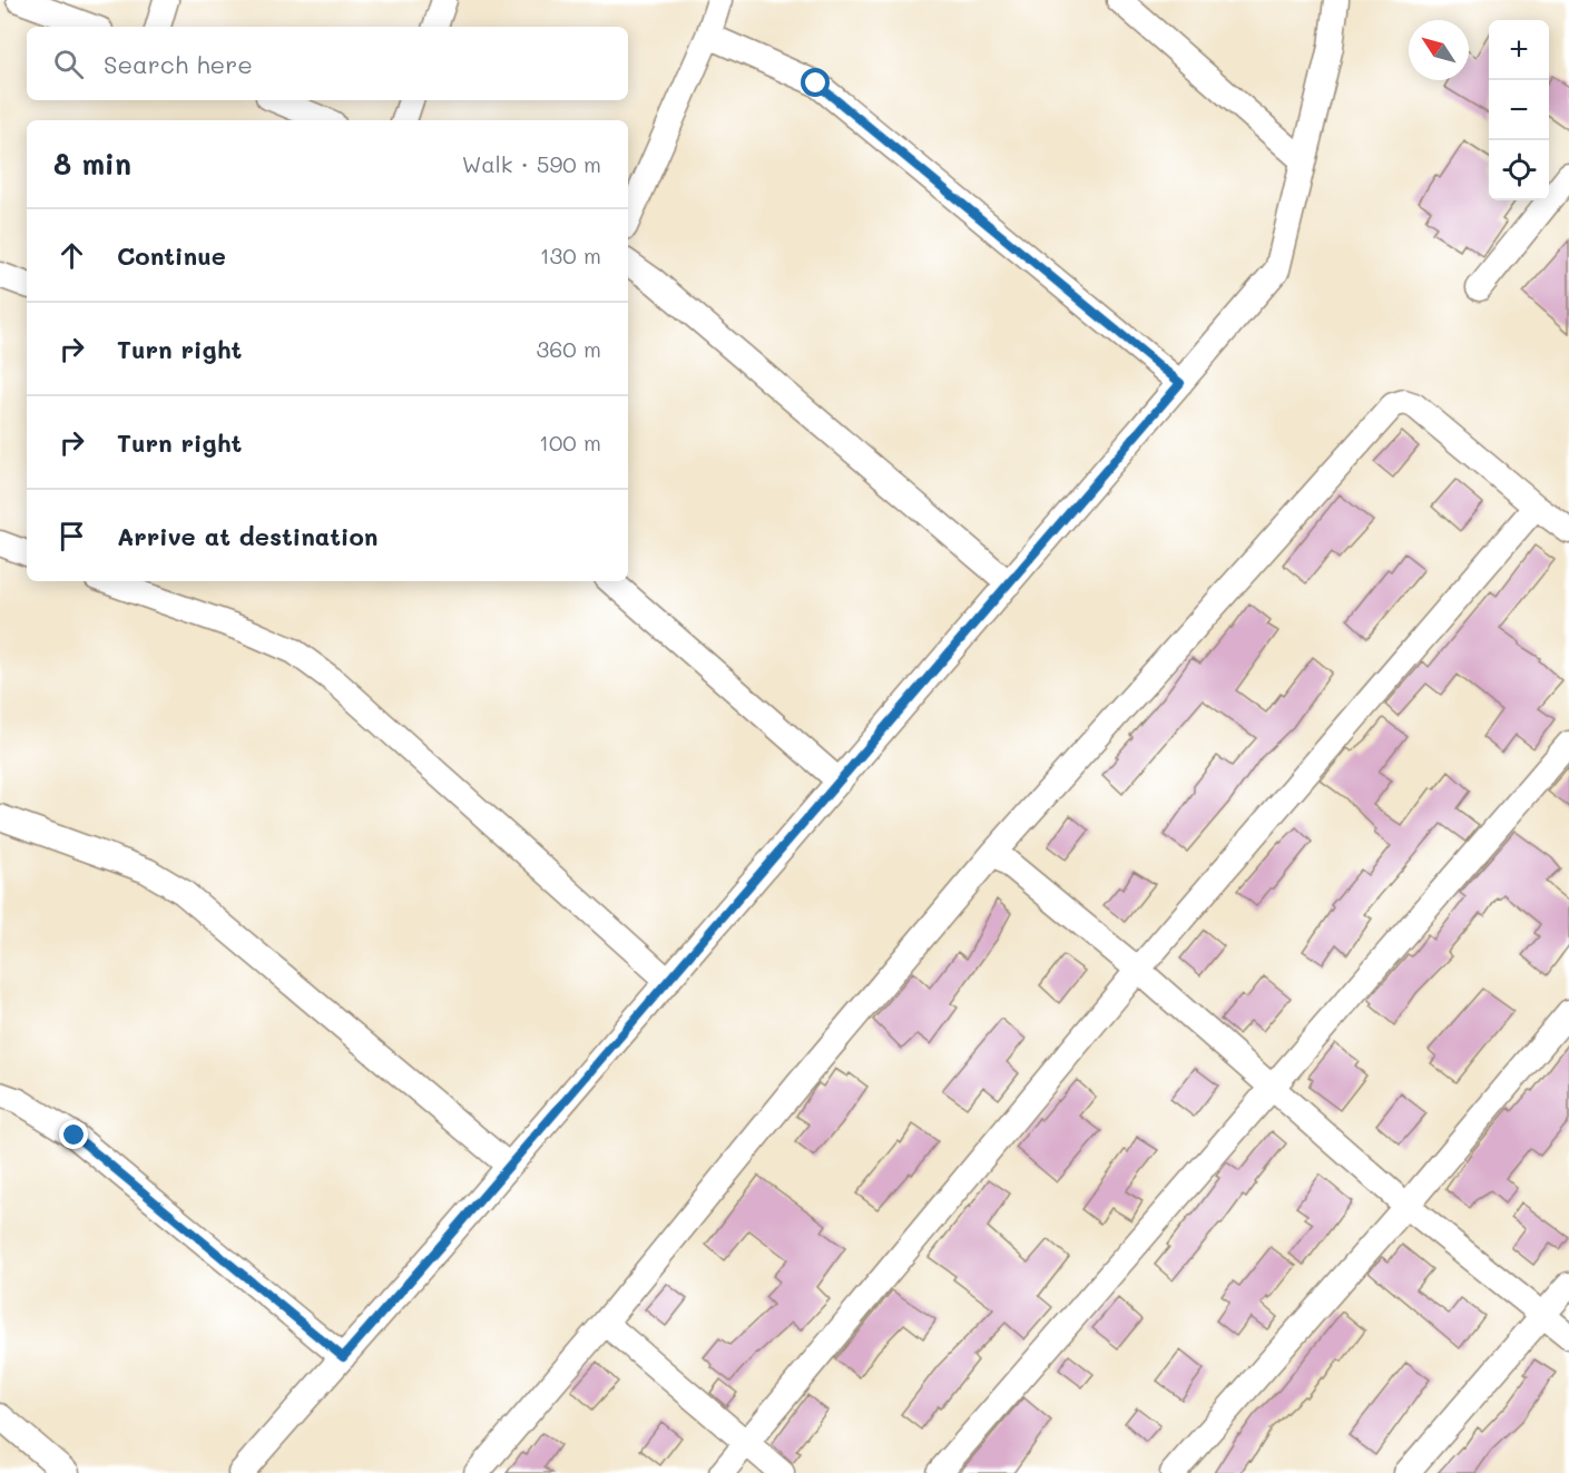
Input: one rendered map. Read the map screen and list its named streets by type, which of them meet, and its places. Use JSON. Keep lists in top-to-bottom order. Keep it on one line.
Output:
{"north":"top left","page":{"map_buttons":["+","−"],"search":"Search here","heading":["8 min","Walk · 590 m"],"list":[["Continue","130 m"],["Turn right","360 m"],["Turn right","100 m"],"Arrive at destination"]}}
